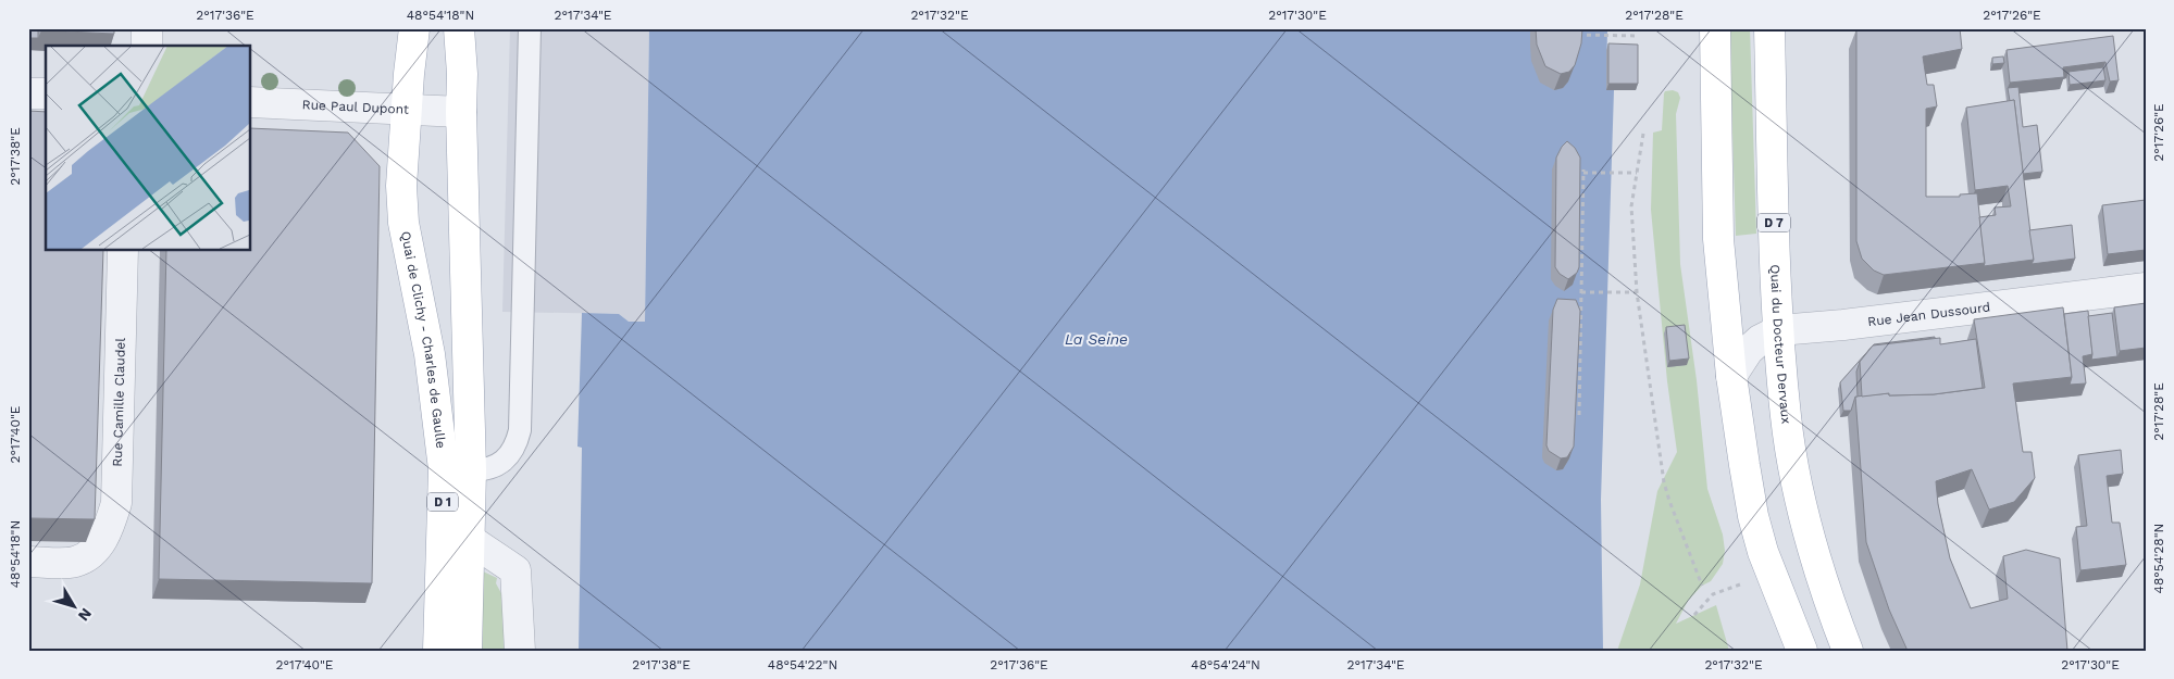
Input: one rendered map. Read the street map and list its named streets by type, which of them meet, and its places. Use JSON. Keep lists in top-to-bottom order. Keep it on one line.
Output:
{"streets":{"main road":["D 7","Quai de Clichy - Charles de Gaulle","Quai du Docteur Dervaux","D 1"],"street":["Rue Paul Dupont","Rue Jean Dussourd","Rue Camille Claudel"]},"crossings":[["Rue Paul Dupont","Quai de Clichy - Charles de Gaulle"],["Rue Paul Dupont","D 1"],["Rue Jean Dussourd","Quai du Docteur Dervaux"]],"water":["La Seine"],"north":"bottom right","coordinates":["2°17'36\"E","48°54'18\"N","2°17'34\"E","2°17'32\"E","2°17'30\"E","2°17'28\"E","2°17'26\"E","2°17'38\"E","2°17'40\"E","48°54'28\"N","48°54'22\"N","48°54'24\"N"]}
